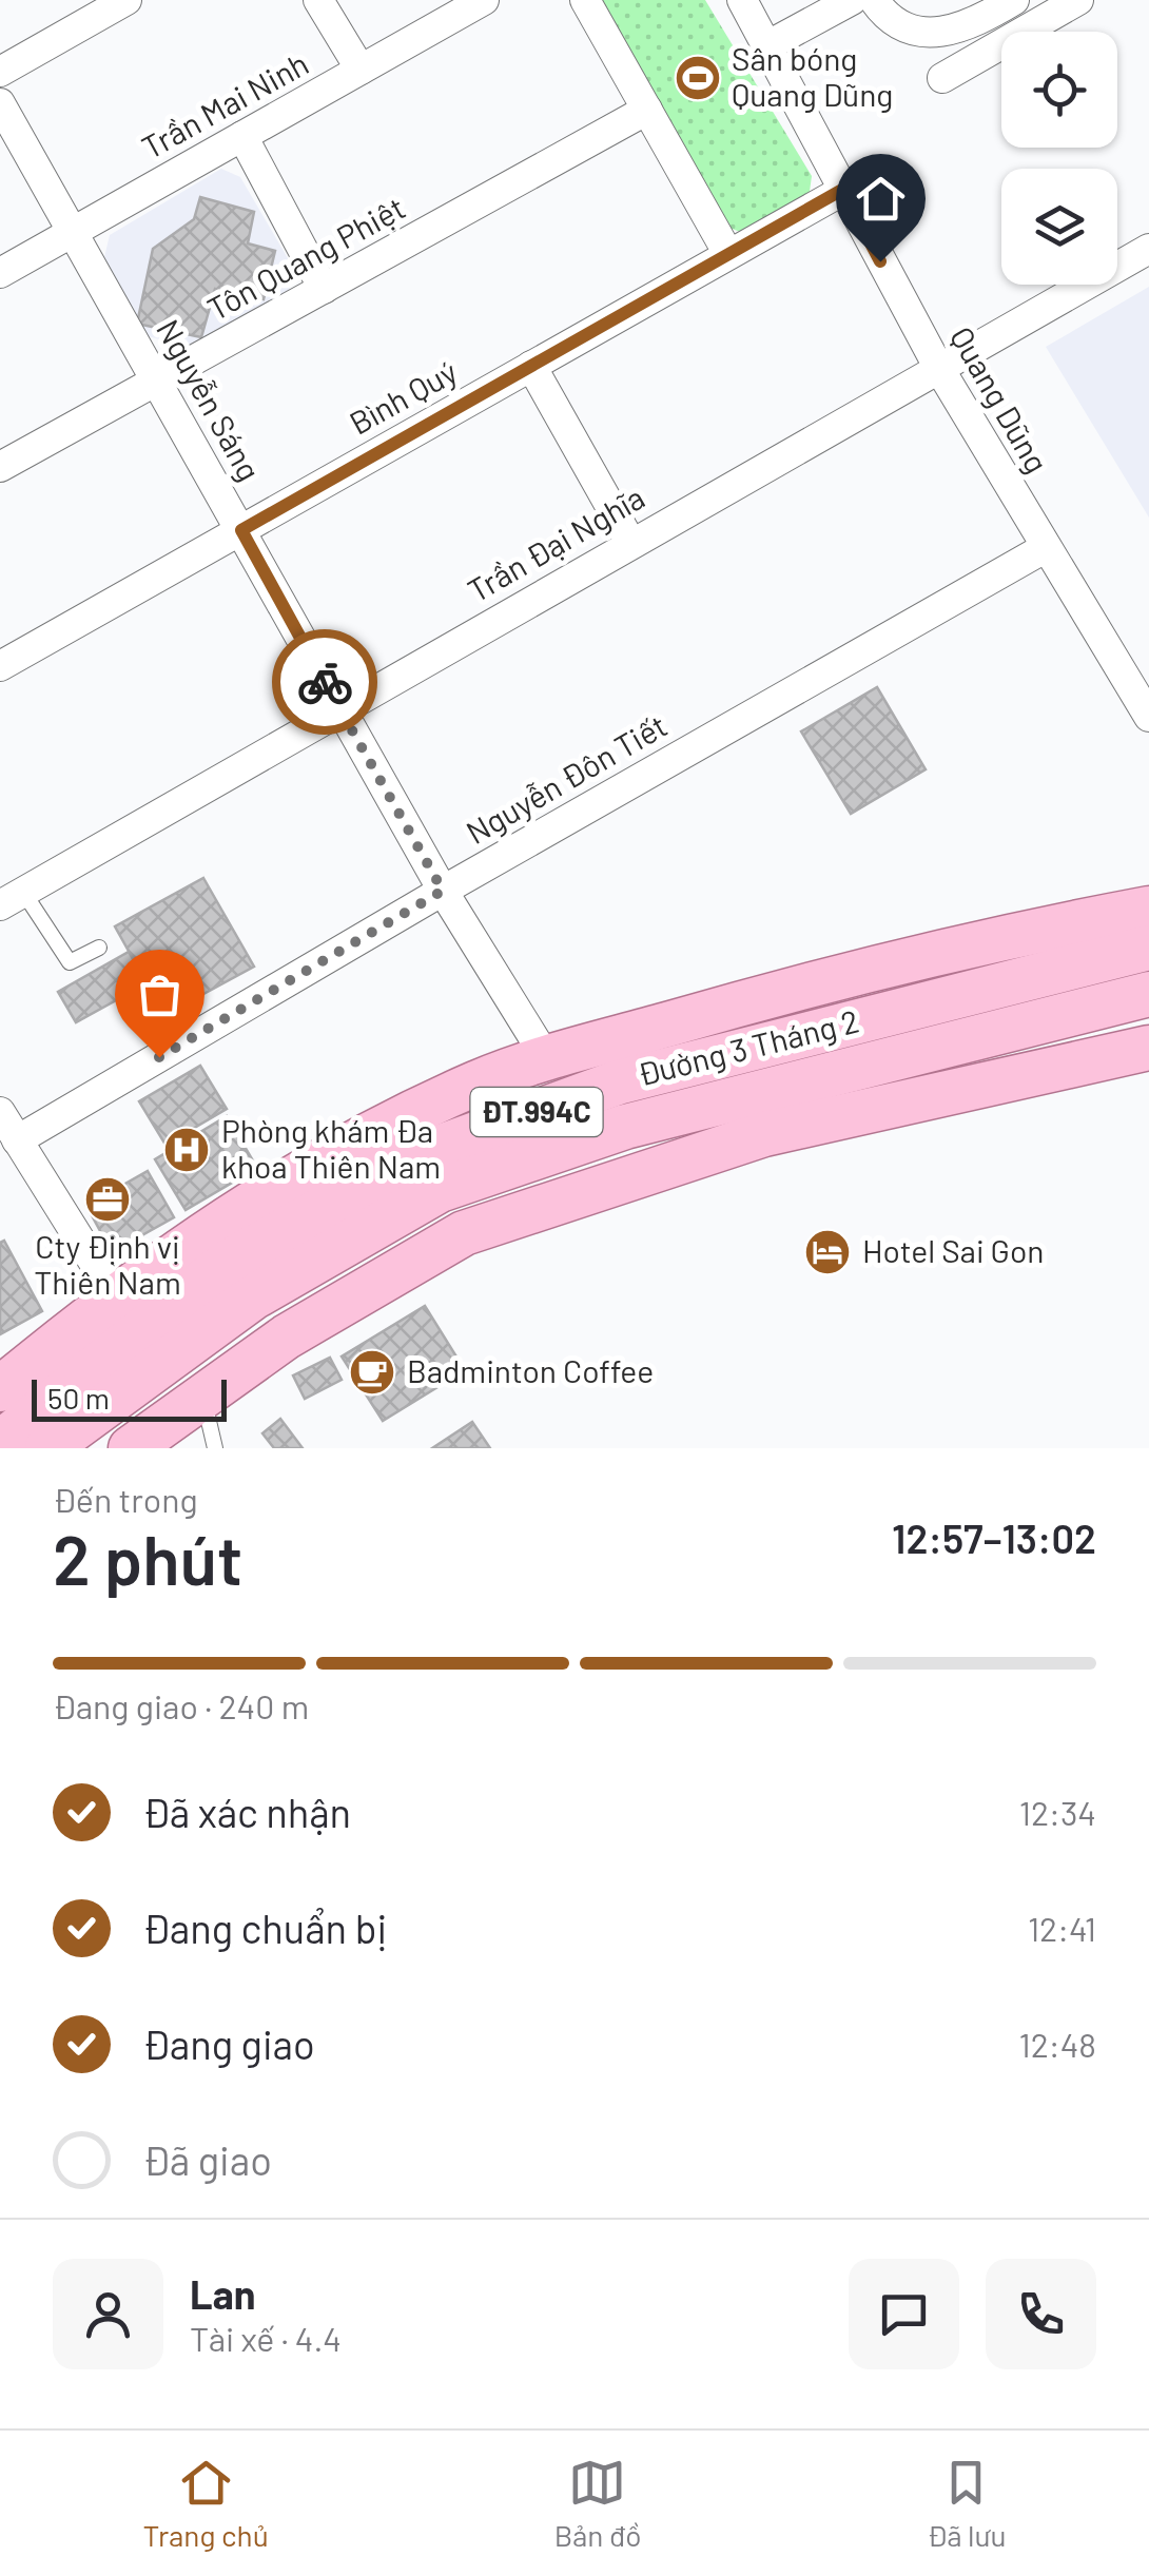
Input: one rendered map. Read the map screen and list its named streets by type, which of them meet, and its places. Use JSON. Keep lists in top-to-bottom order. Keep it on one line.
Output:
{"streets":{"main road":["Đường 3 Tháng 2","ĐT.994C"],"street":["Trần Mai Ninh","Tôn Quang Phiệt","Bình Quý","Nguyễn Sáng","Quang Dũng","Trần Đại Nghĩa","Nguyễn Đôn Tiết"]},"crossings":[["Trần Mai Ninh","Nguyễn Sáng"],["Tôn Quang Phiệt","Nguyễn Sáng"],["Bình Quý","Nguyễn Sáng"],["Bình Quý","Quang Dũng"],["Nguyễn Sáng","Trần Đại Nghĩa"],["Nguyễn Sáng","Nguyễn Đôn Tiết"],["Nguyễn Sáng","Đường 3 Tháng 2"],["Quang Dũng","Trần Đại Nghĩa"],["Quang Dũng","Nguyễn Đôn Tiết"]],"places":{"sports":["Sân bóng Quang Dũng"],"hospital":["Phòng khám Đa khoa Thiên Nam"],"office":["Cty Định vị Thiên Nam"],"hotel":["Hotel Sai Gon"],"cafe":["Badminton Coffee"]},"scale_bar":"50 m","page":{"scale":"50 m","heading":["2 phút","Đến trong","12:57–13:02"],"panel":["Lan","Tài xế · 4.4"],"bar":"Đang giao · 240 m","list":[["Đã xác nhận","12:34"],["Đang chuẩn bị","12:41"],["Đang giao","12:48"],"Đã giao"],"tabs":["Trang chủ","Bản đồ","Đã lưu"]}}
